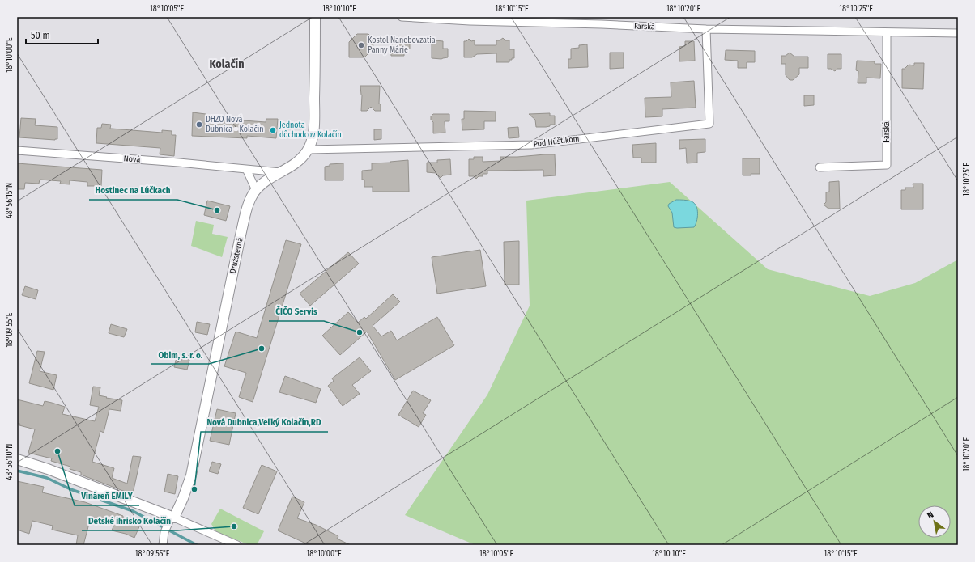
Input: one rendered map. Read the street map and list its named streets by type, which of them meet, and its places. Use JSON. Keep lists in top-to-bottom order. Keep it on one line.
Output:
{"streets":{"street":["Farská","Pod Húštikom","Nová","Družstevná"]},"crossings":[["Farská","Pod Húštikom"],["Pod Húštikom","Družstevná"],["Nová","Družstevná"]],"districts":["Kolačín"],"places":["Kostol Nanebovzatia Panny Márie","DHZO Nová Dubnica - Kolačín","Jednota dôchodcov Kolačín","Hostinec na Lúčkach","ČIČO Servis","Obim, s. r. o.","Vináreň EMILY","Nová Dubnica,Veľký Kolačín,RD","Detské ihrisko Kolačín"],"scale_bar":"50 m","north":"top left","coordinates":["18°10'05\"E","18°10'10\"E","18°10'15\"E","18°10'20\"E","18°10'25\"E","18°10'00\"E","48°56'15\"N","18°09'55\"E","48°56'10\"N"]}
